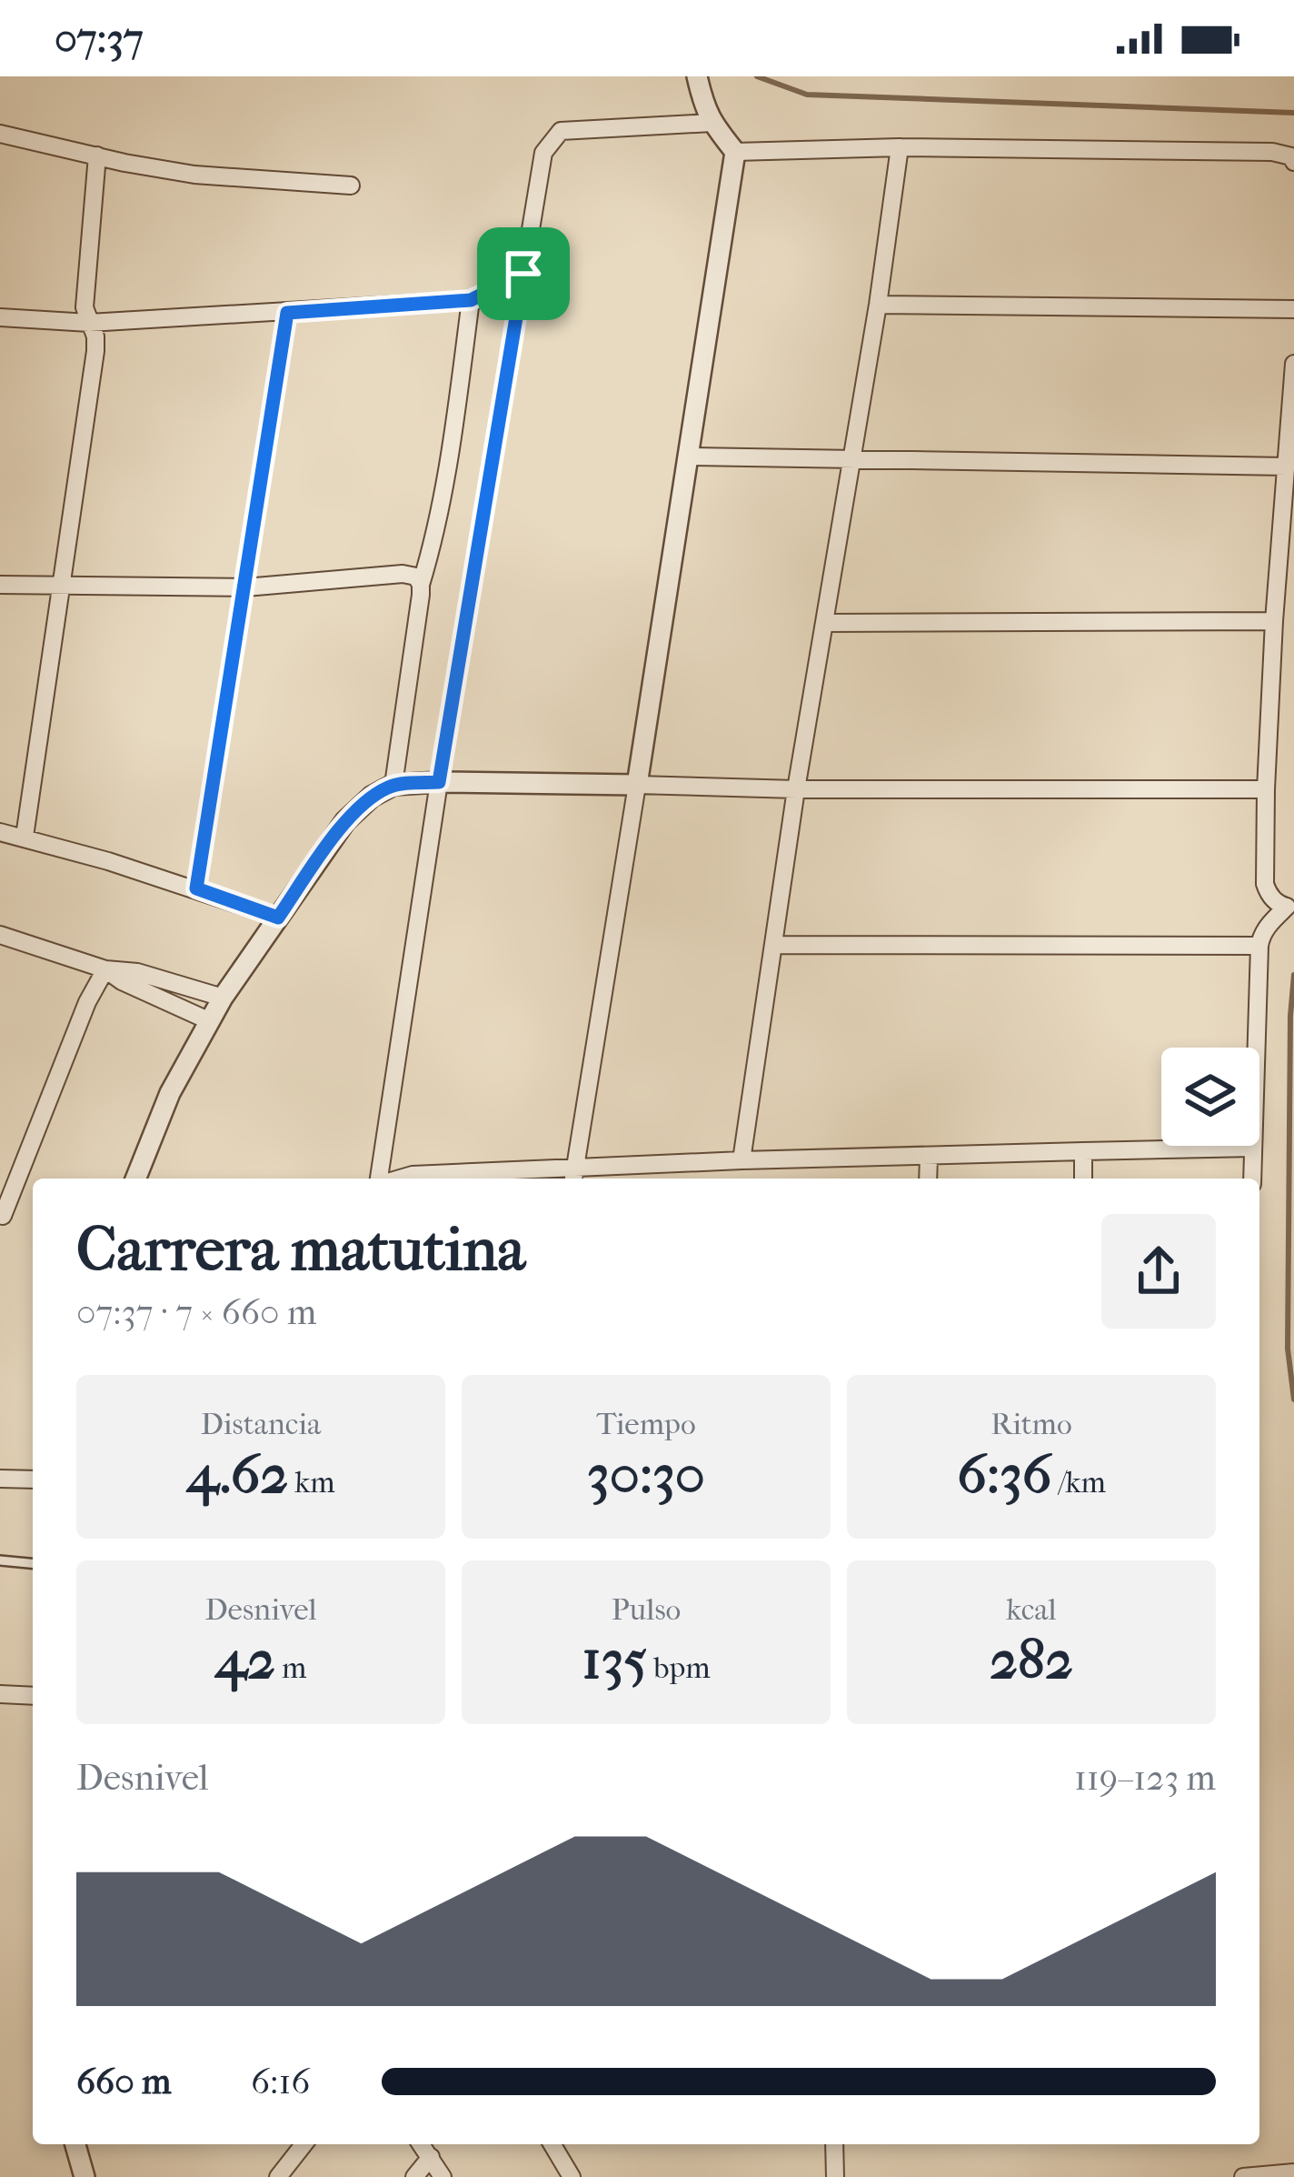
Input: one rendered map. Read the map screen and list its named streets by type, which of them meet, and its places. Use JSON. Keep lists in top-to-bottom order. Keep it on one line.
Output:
{"page":{"status":"07:37","heading":["Carrera matutina","07:37 · 7 × 660 m"],"stats":[["Distancia","4.62 km"],["Tiempo","30:30"],["Ritmo","6:36 /km"],["Desnivel","42 m"],["Pulso","135 bpm"],["kcal","282"]],"chart":["Desnivel","119–123 m"],"list":[{"name":"660 m","note":"6:16"}]}}
